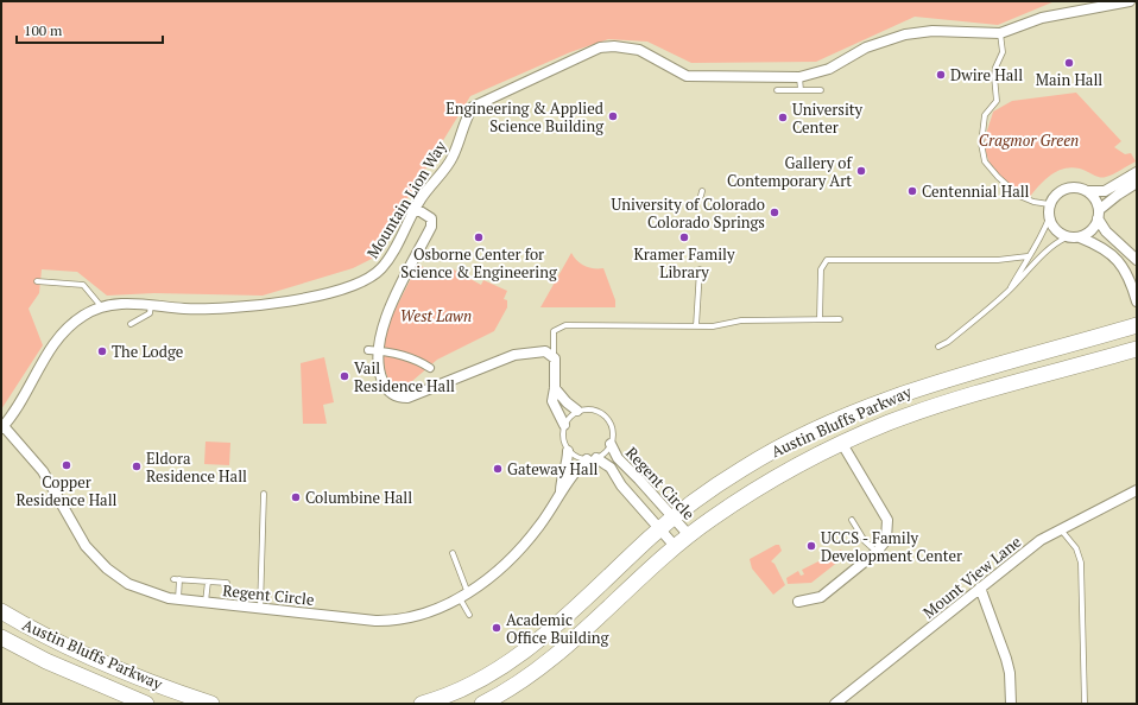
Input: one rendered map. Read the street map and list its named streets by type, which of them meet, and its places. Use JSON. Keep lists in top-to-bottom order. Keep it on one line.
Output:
{"streets":{"main road":["Austin Bluffs Parkway"],"street":["Mountain Lion Way","Regent Circle","Mount View Lane"]},"crossings":[["Mountain Lion Way","Regent Circle"],["Austin Bluffs Parkway","Regent Circle"]],"parks":["Cragmor Green","West Lawn"],"places":["Main Hall","Dwire Hall","Engineering & Applied Science Building","University Center","Gallery of Contemporary Art","Centennial Hall","University of Colorado Colorado Springs","Osborne Center for Science & Engineering","Kramer Family Library","The Lodge","Vail Residence Hall","Copper Residence Hall","Eldora Residence Hall","Gateway Hall","Columbine Hall","UCCS - Family Development Center","Academic Office Building"],"scale_bar":"100 m"}
